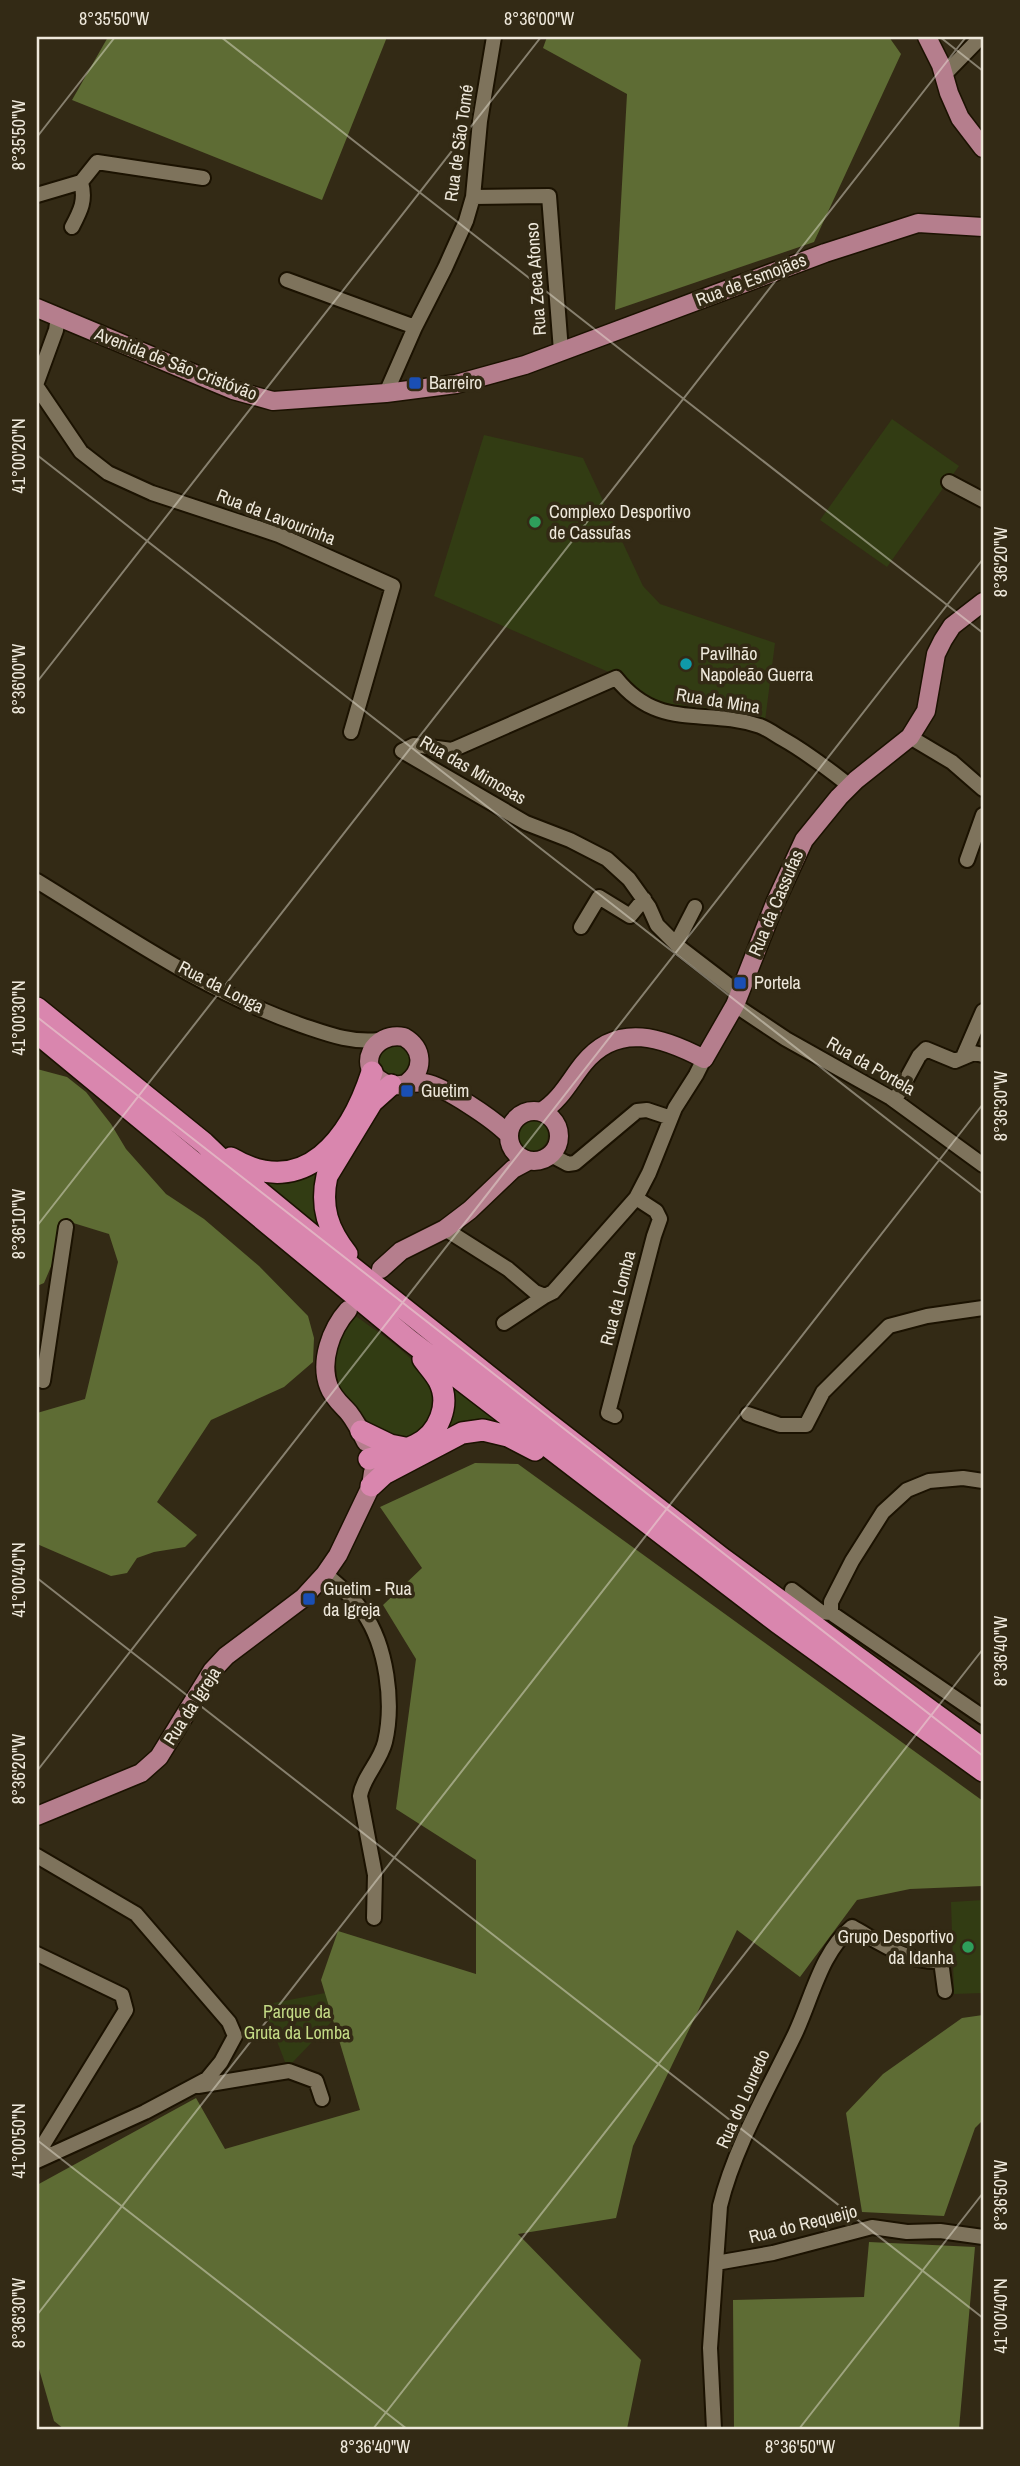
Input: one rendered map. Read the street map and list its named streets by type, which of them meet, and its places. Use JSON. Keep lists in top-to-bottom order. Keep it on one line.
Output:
{"streets":{"main road":["Rua de Esmojães","Avenida de São Cristóvão","Rua da Cassufas","Rua da Longa","Rua da Igreja"],"street":["Rua de São Tomé","Rua Zeca Afonso","Rua da Lavourinha","Rua da Mina","Rua das Mimosas","Rua da Portela","Rua da Lomba","Rua do Louredo","Rua do Requeijo"]},"crossings":[["Rua de São Tomé","Rua Zeca Afonso"],["Rua de São Tomé","Avenida de São Cristóvão"],["Rua Zeca Afonso","Rua de Esmojães"],["Rua de Esmojães","Avenida de São Cristóvão"],["Rua da Mina","Rua das Mimosas"],["Rua da Mina","Rua da Cassufas"],["Rua das Mimosas","Rua da Cassufas"],["Rua das Mimosas","Rua da Portela"],["Rua da Cassufas","Rua da Portela"],["Rua da Cassufas","Rua da Lomba"],["Rua do Louredo","Rua do Requeijo"]],"parks":["Parque da Gruta da Lomba"],"places":{"transit":["Barreiro","Portela","Guetim","Guetim - Rua da Igreja"],"other":["Complexo Desportivo de Cassufas","Pavilhão Napoleão Guerra","Grupo Desportivo da Idanha"]},"coordinates":["8°35'50\"W","8°36'00\"W","41°00'20\"N","8°36'20\"W","41°00'30\"N","8°36'30\"W","8°36'10\"W","41°00'40\"N","8°36'40\"W","41°00'50\"N","8°36'50\"W"]}
